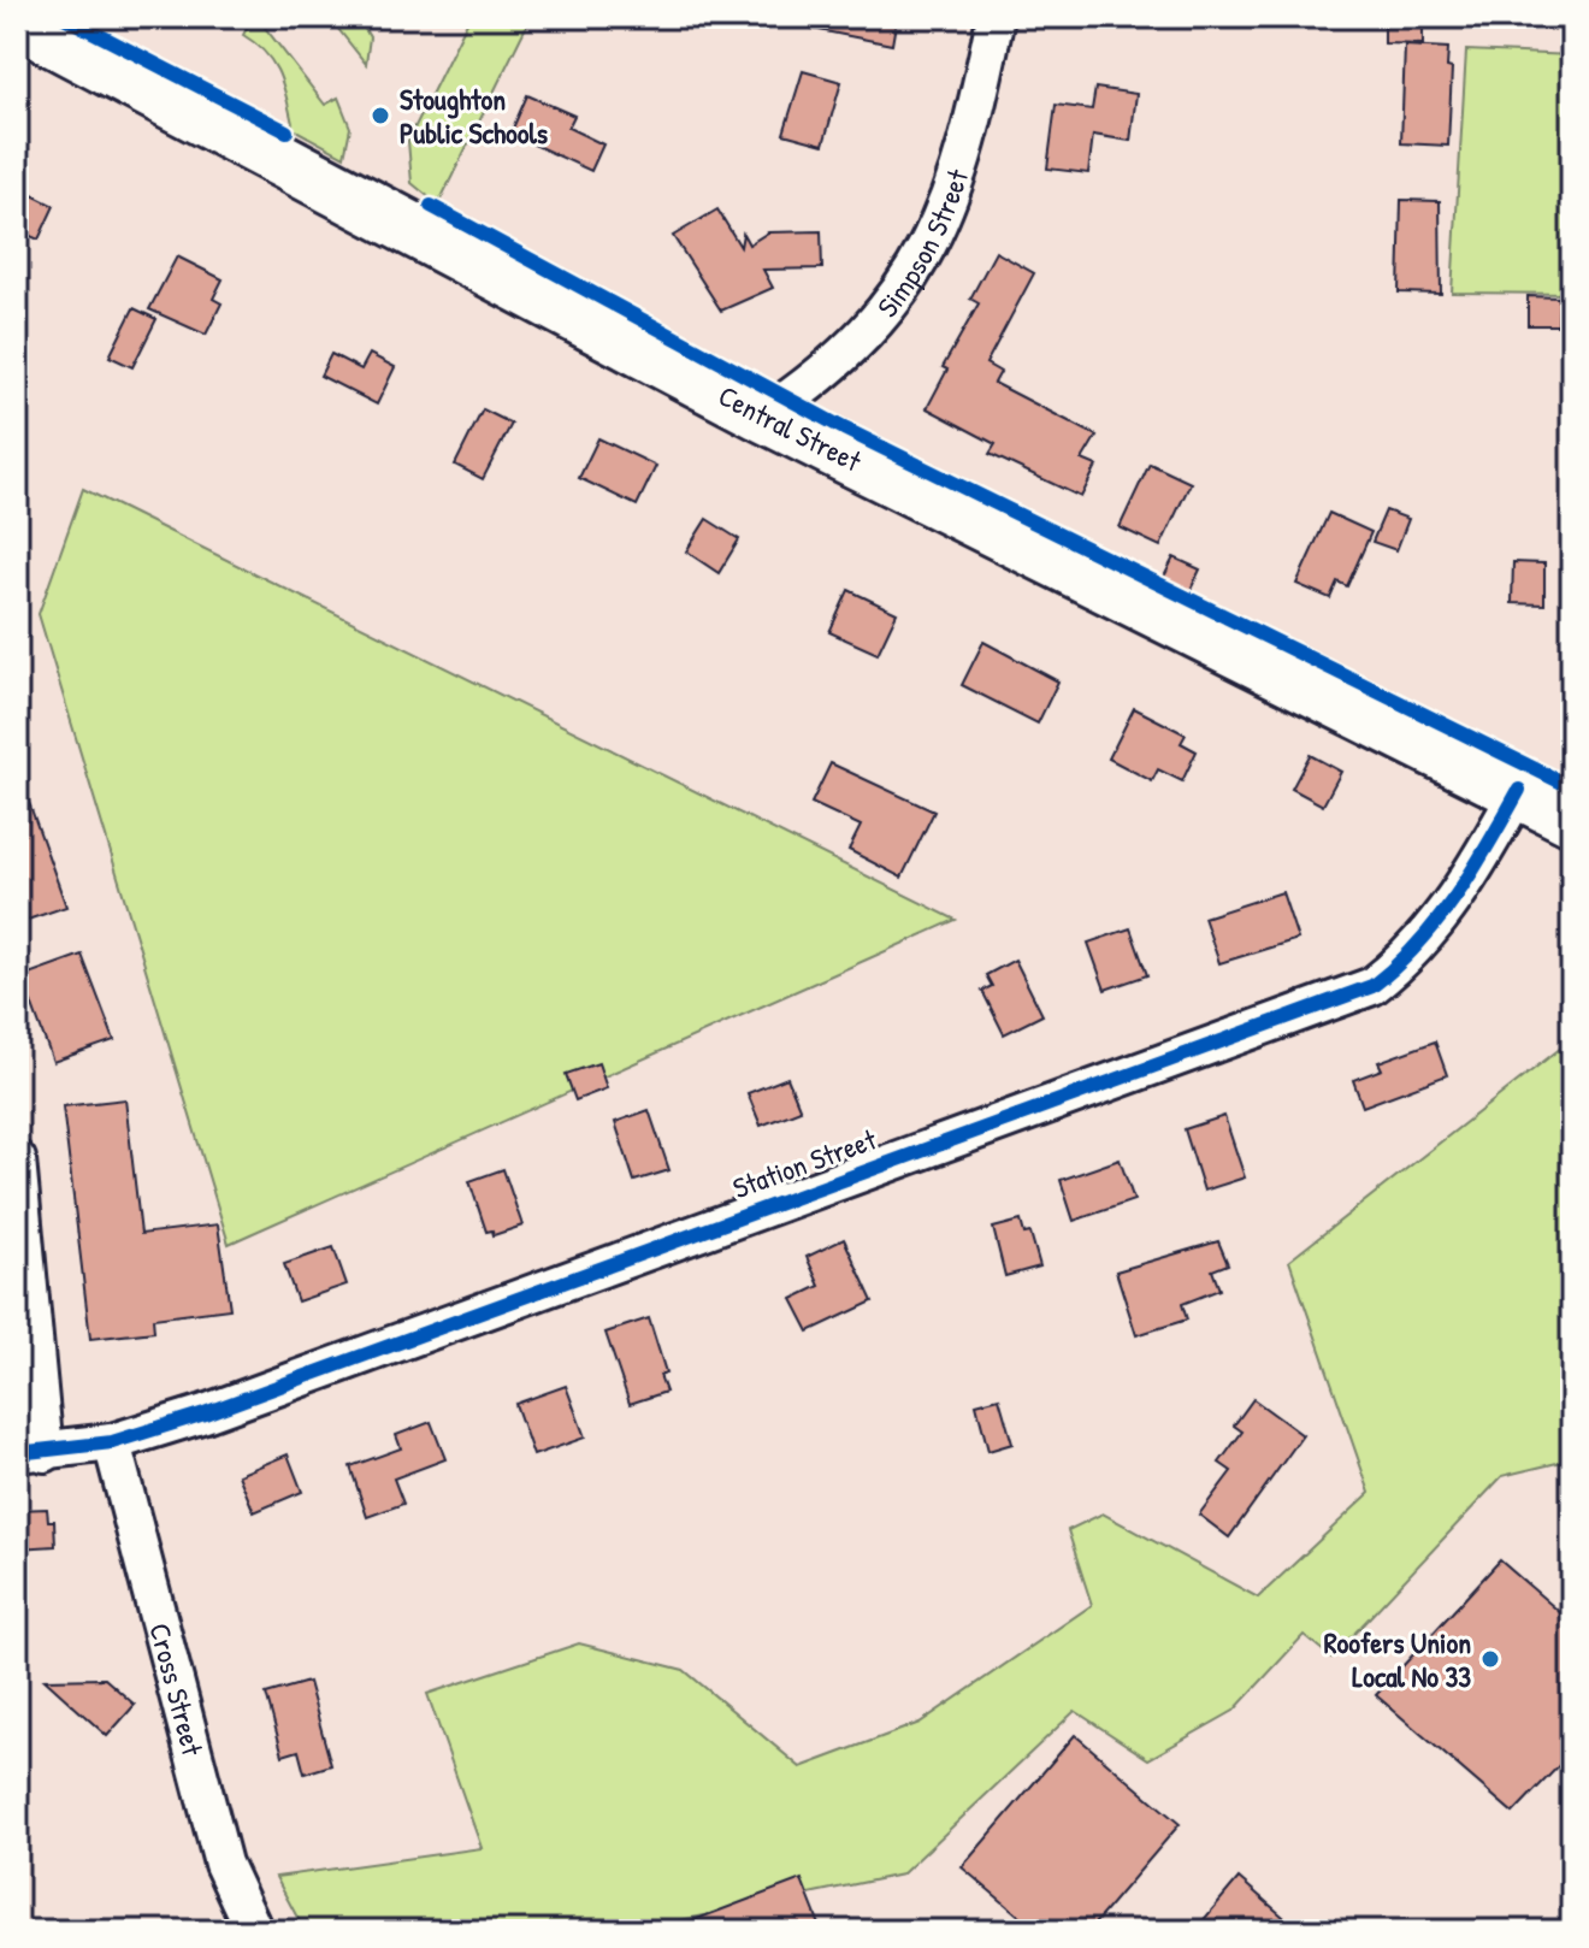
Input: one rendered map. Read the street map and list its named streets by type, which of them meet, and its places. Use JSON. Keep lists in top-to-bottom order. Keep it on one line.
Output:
{"streets":{"main road":["Central Street"],"street":["Simpson Street","Station Street","Cross Street"]},"crossings":[["Simpson Street","Central Street"],["Central Street","Station Street"],["Station Street","Cross Street"]],"places":["Stoughton Public Schools","Roofers Union Local No 33"]}
